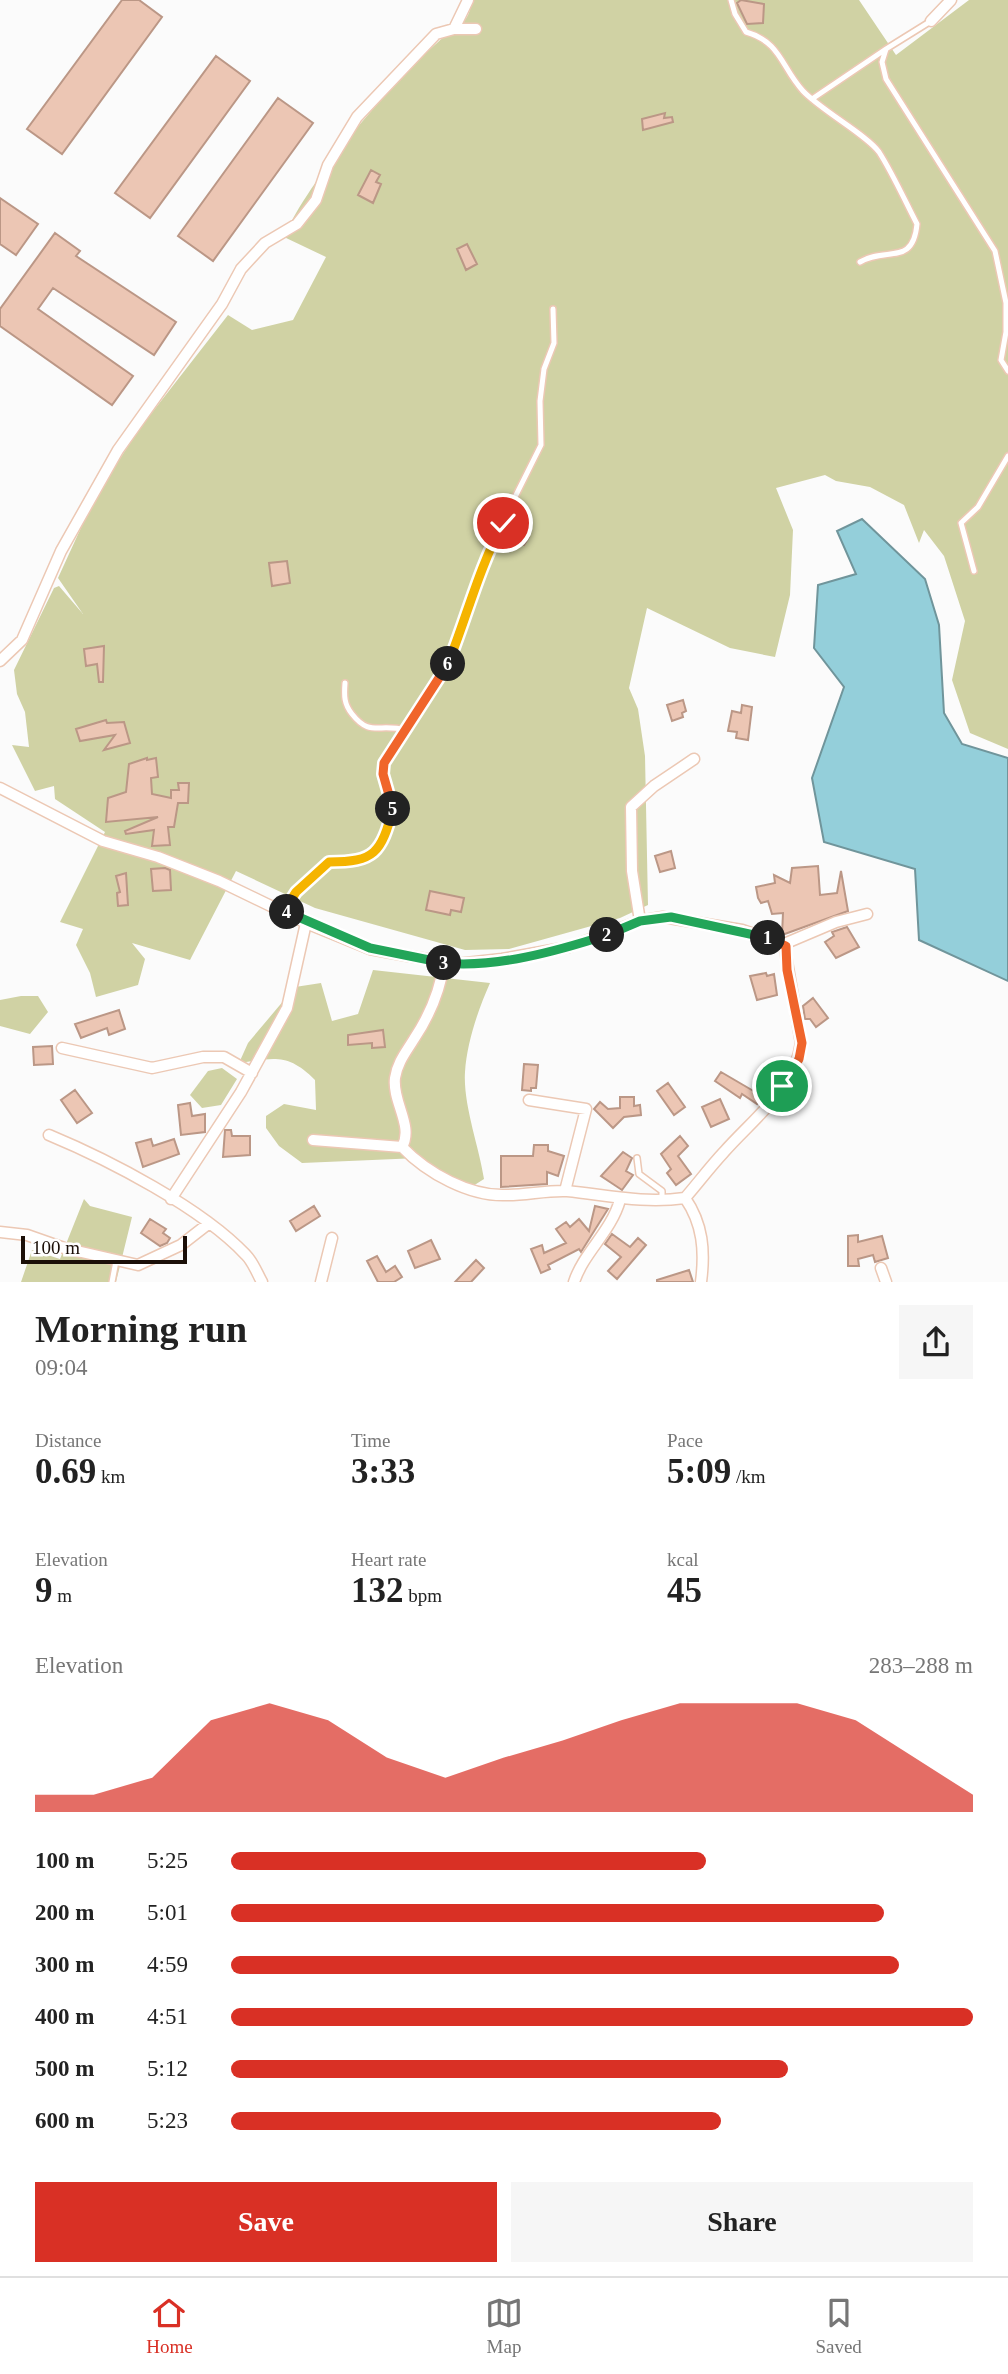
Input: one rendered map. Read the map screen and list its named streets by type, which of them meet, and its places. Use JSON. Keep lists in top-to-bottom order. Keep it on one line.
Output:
{"scale_bar":"100 m","page":{"pins":["6","5","4","2","1","3"],"scale":"100 m","heading":["Morning run","09:04"],"stats":[["Distance","0.69 km"],["Time","3:33"],["Pace","5:09 /km"],["Elevation","9 m"],["Heart rate","132 bpm"],["kcal","45"]],"chart":["Elevation","283–288 m"],"list":[{"name":"100 m","note":"5:25"},{"name":"200 m","note":"5:01"},{"name":"300 m","note":"4:59"},{"name":"400 m","note":"4:51"},{"name":"500 m","note":"5:12"},{"name":"600 m","note":"5:23"}],"buttons":["Save","Share"],"tabs":["Home","Map","Saved"]}}
